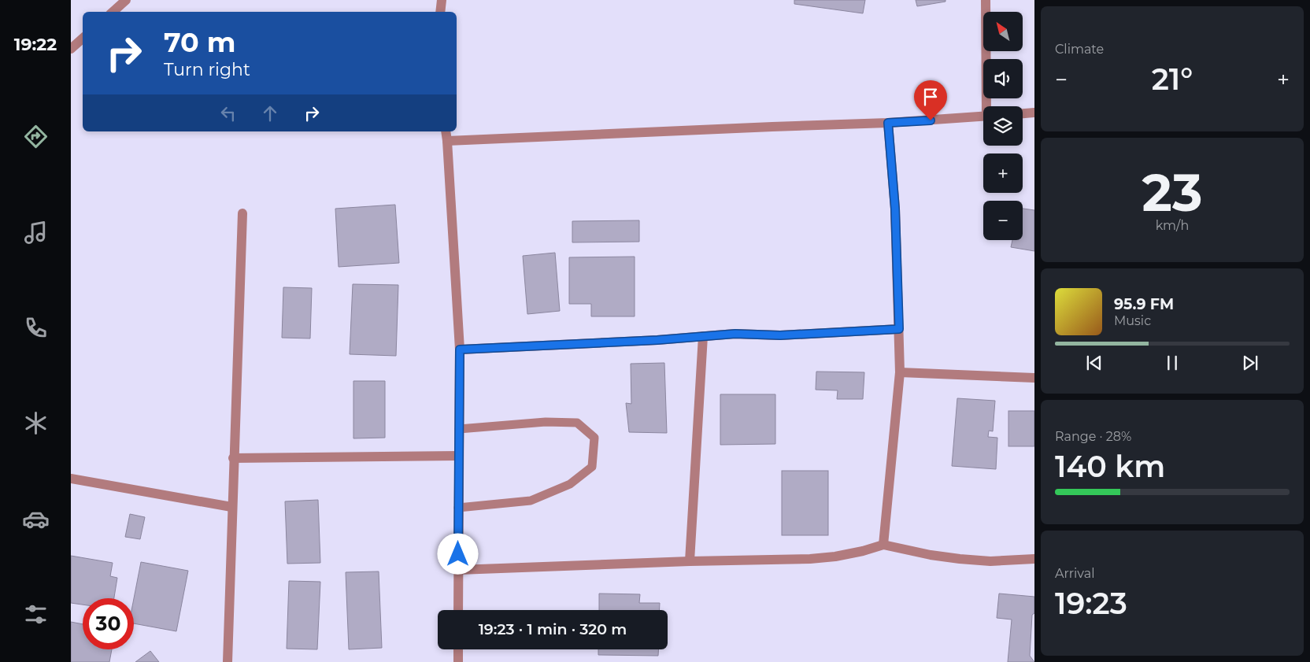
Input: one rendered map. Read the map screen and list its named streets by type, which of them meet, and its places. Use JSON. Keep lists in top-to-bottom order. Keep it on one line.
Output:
{"north":"top left","page":{"tabs":"19:22","tile":["Climate",["23","km/h"],["Range · 28%","140 km"],["Arrival","19:23"]],"map_buttons":["+","−"],"turn":["70 m","Turn right"],"heat":["−","21°","+"],"song":["95.9 FM","Music"],"limit":"30","trip":"19:23 · 1 min · 320 m"}}
